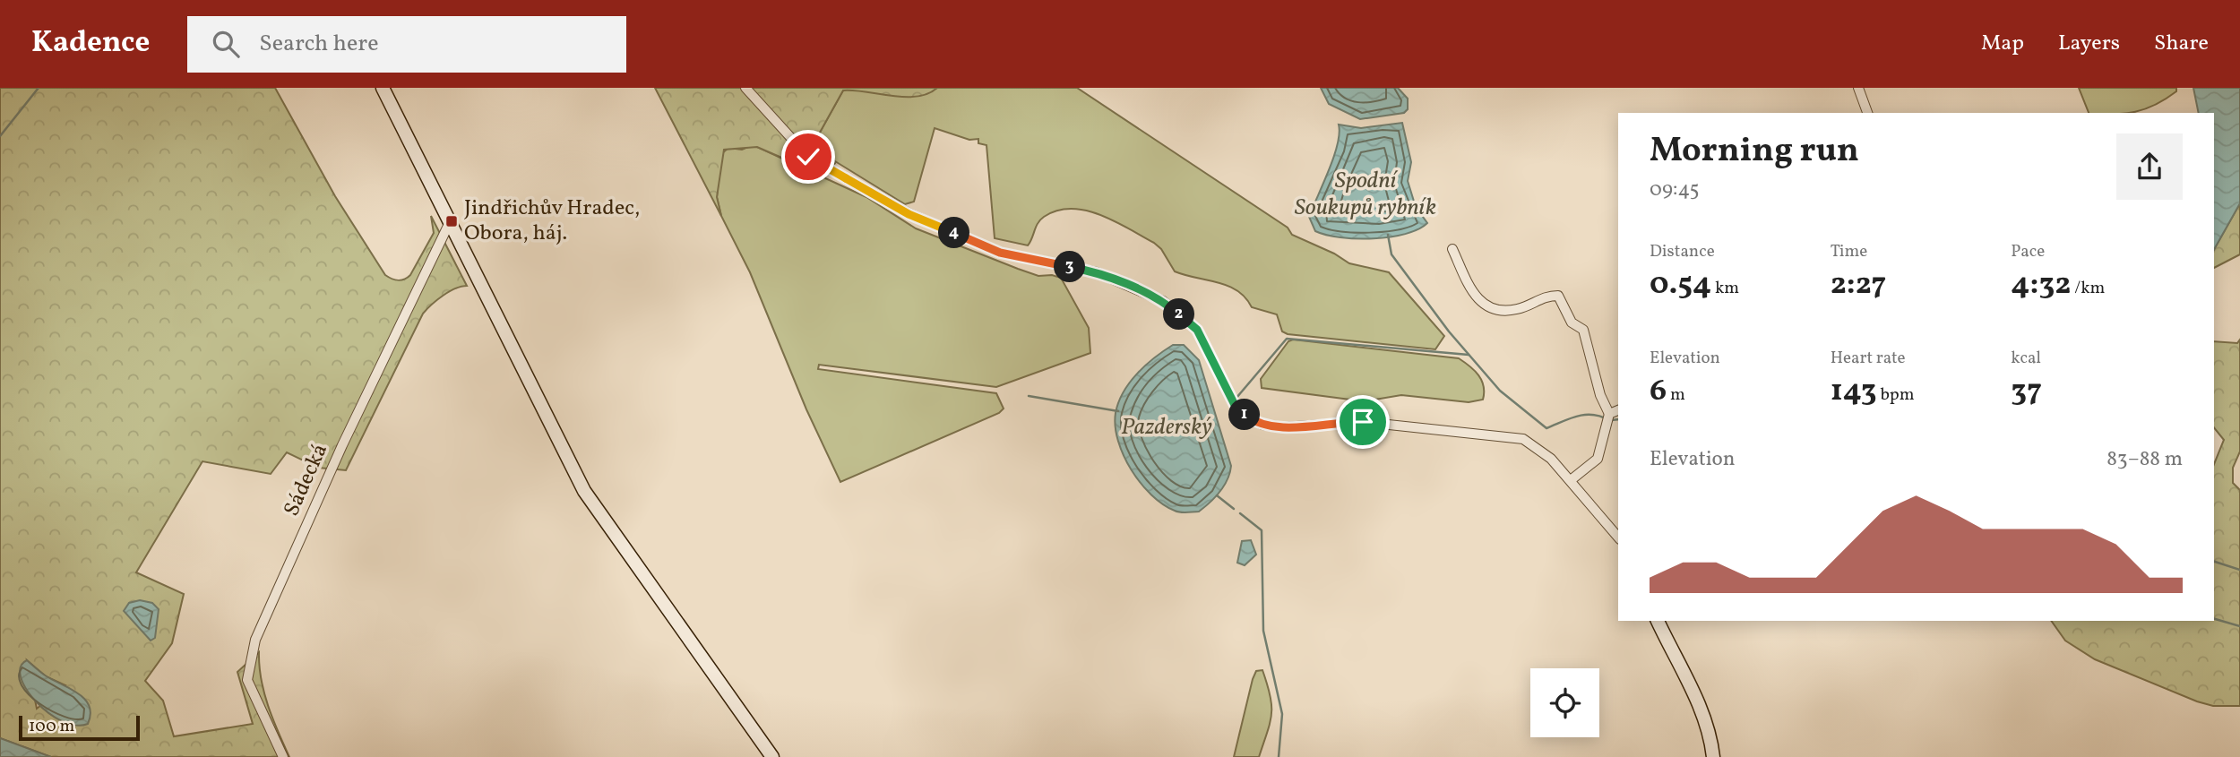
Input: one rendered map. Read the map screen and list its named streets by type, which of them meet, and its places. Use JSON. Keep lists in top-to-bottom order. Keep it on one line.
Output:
{"streets":{"street":["Sádecká"]},"water":["Spodní Soukupů rybník","Pazderský"],"places":{"transit":["Jindřichův Hradec, Obora, háj."]},"scale_bar":"100 m","page":{"header":"Kadence","search":"Search here","nav":["Map","Layers","Share"],"heading":["Morning run","09:45"],"pins":["4","3","2","1"],"stats":[["Distance","0.54 km"],["Time","2:27"],["Pace","4:32 /km"],["Elevation","6 m"],["Heart rate","143 bpm"],["kcal","37"]],"chart":["Elevation","83–88 m"],"scale":"100 m"}}
